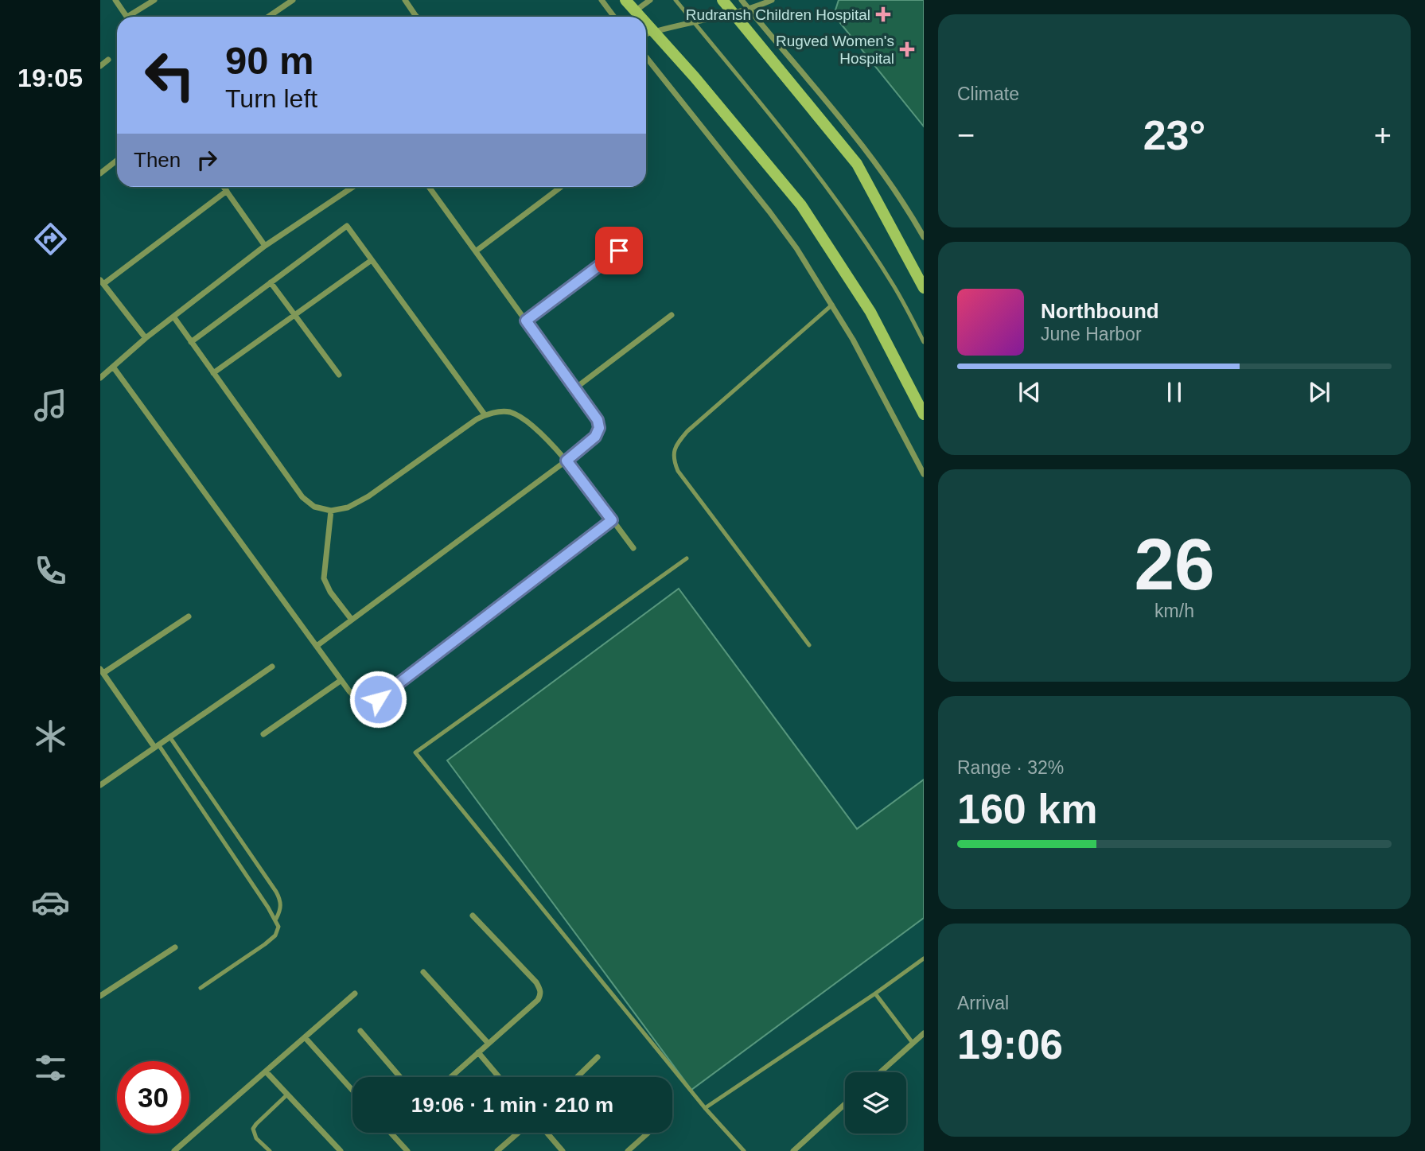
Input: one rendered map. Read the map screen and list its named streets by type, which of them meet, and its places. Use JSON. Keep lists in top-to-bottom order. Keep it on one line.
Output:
{"places":{"health":["Rudransh Children Hospital","Rugved Women's Hospital"]},"page":{"tabs":"19:05","tile":["Climate",["26","km/h"],["Range · 32%","160 km"],["Arrival","19:06"]],"turn":["90 m","Turn left"],"heat":["−","23°","+"],"then":"Then","song":["Northbound","June Harbor"],"limit":"30","trip":"19:06 · 1 min · 210 m"}}
